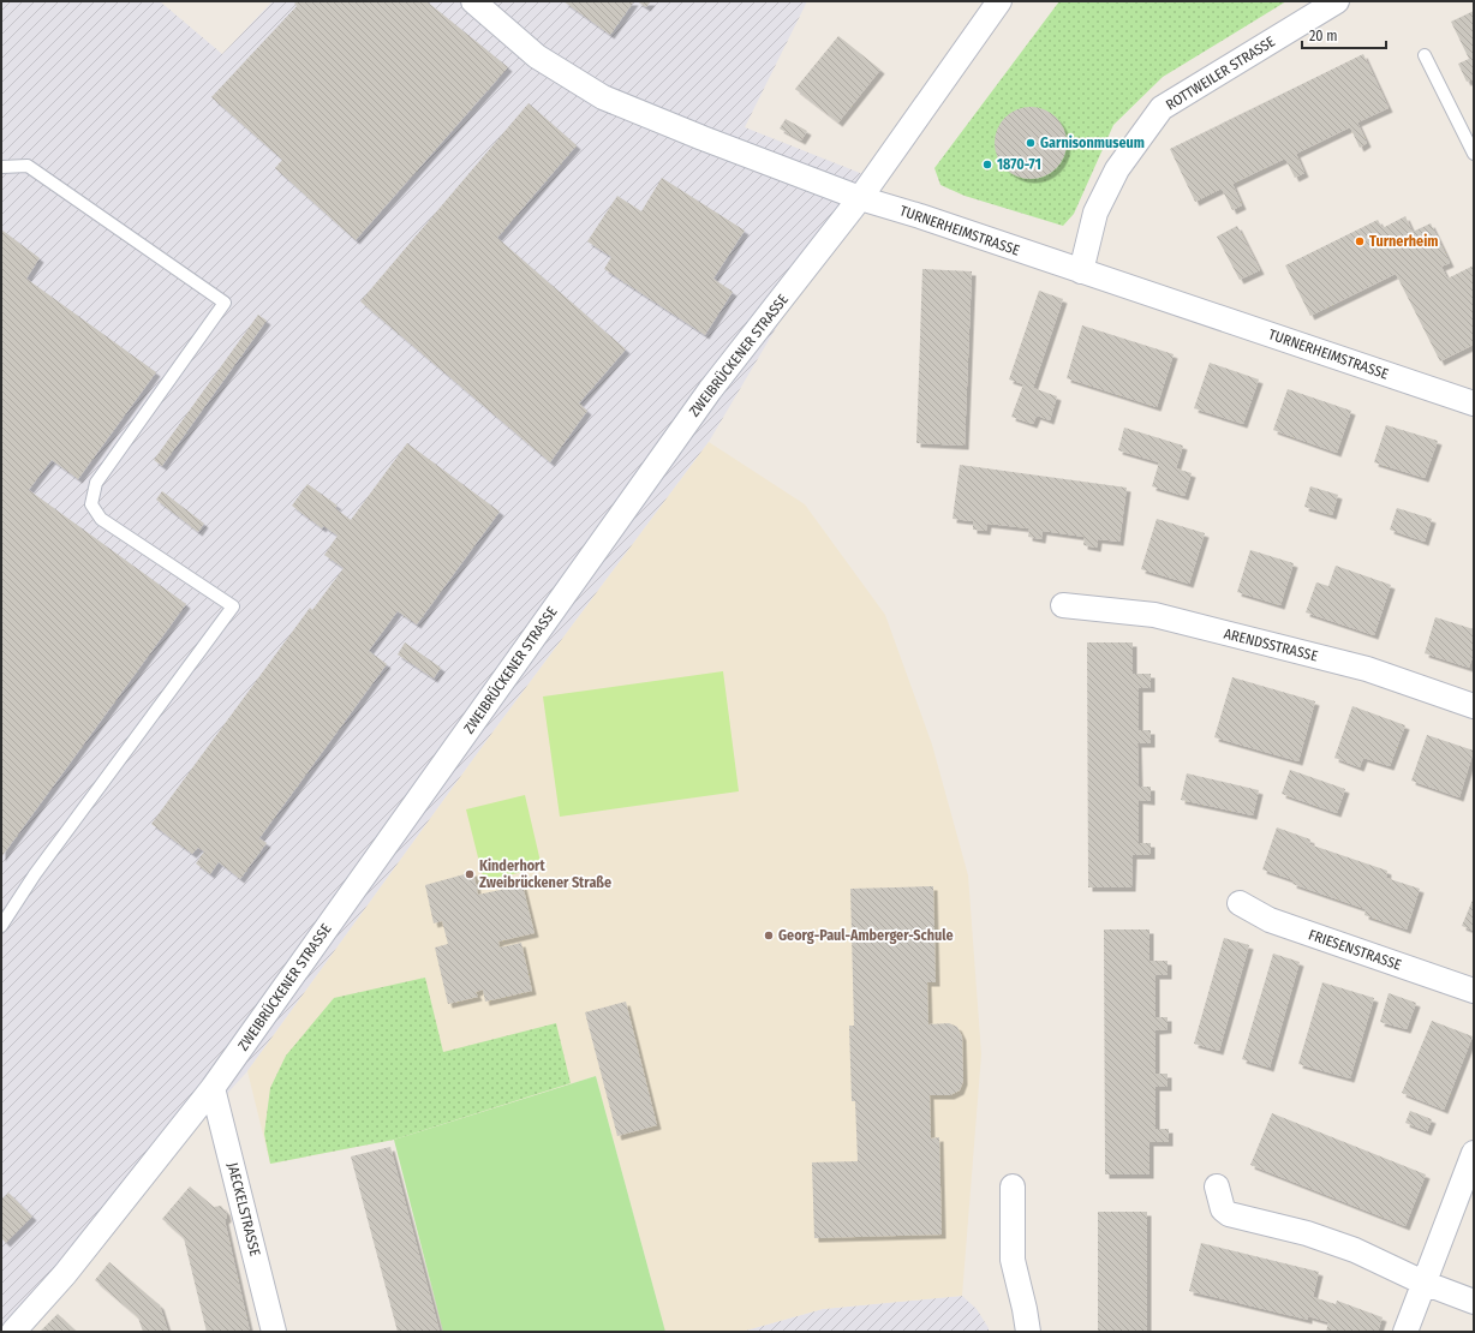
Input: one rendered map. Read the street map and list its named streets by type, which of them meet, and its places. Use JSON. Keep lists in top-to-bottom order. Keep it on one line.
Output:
{"streets":{"street":["ROTTWEILER STRASSE","TURNERHEIMSTRASSE","ZWEIBRÜCKENER STRASSE","ARENDSSTRASSE","FRIESENSTRASSE","JAECKELSTRASSE"]},"crossings":[["ROTTWEILER STRASSE","TURNERHEIMSTRASSE"],["TURNERHEIMSTRASSE","ZWEIBRÜCKENER STRASSE"],["ZWEIBRÜCKENER STRASSE","JAECKELSTRASSE"]],"places":["Garnisonmuseum","1870-71","Turnerheim","Kinderhort Zweibrückener Straße","Georg-Paul-Amberger-Schule"],"scale_bar":"20 m"}
